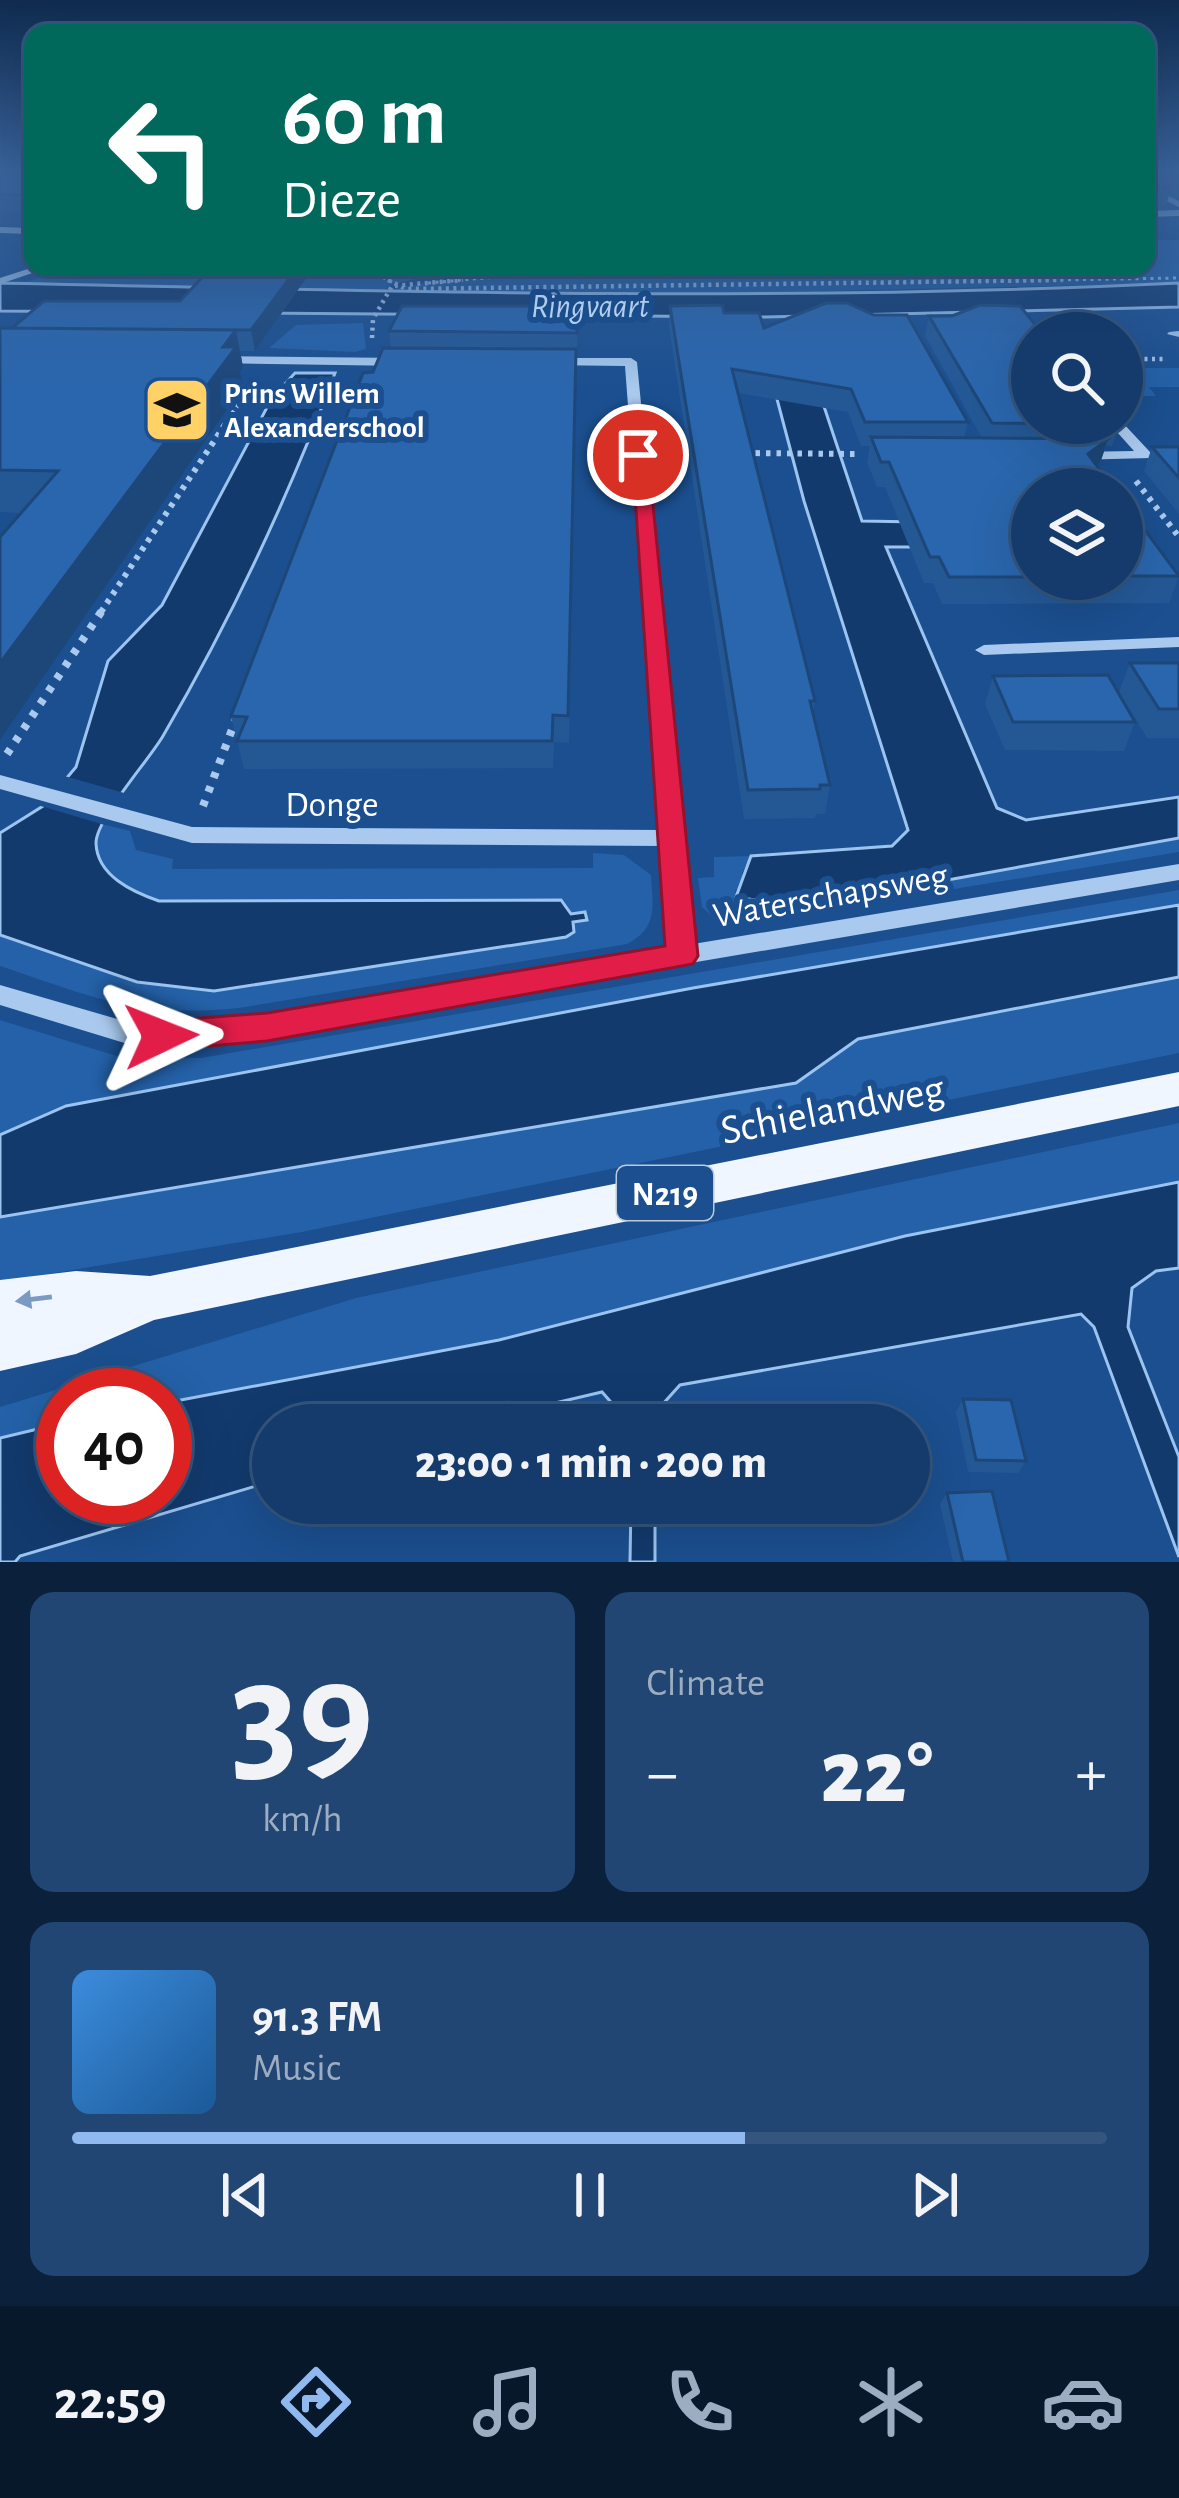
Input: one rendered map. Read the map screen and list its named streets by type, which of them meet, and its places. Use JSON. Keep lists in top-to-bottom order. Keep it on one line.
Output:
{"streets":{"main road":["Schielandweg","N219"],"street":["Donge","Waterschapsweg"]},"water":["Ringvaart"],"places":{"school or university":["Prins Willem Alexanderschool"]},"page":{"turn":["60 m","Dieze"],"limit":"40","trip":"23:00 · 1 min · 200 m","tile":[["39","km/h"],"Climate"],"heat":["−","22°","+"],"song":["91.3 FM","Music"],"tabs":"22:59"}}
